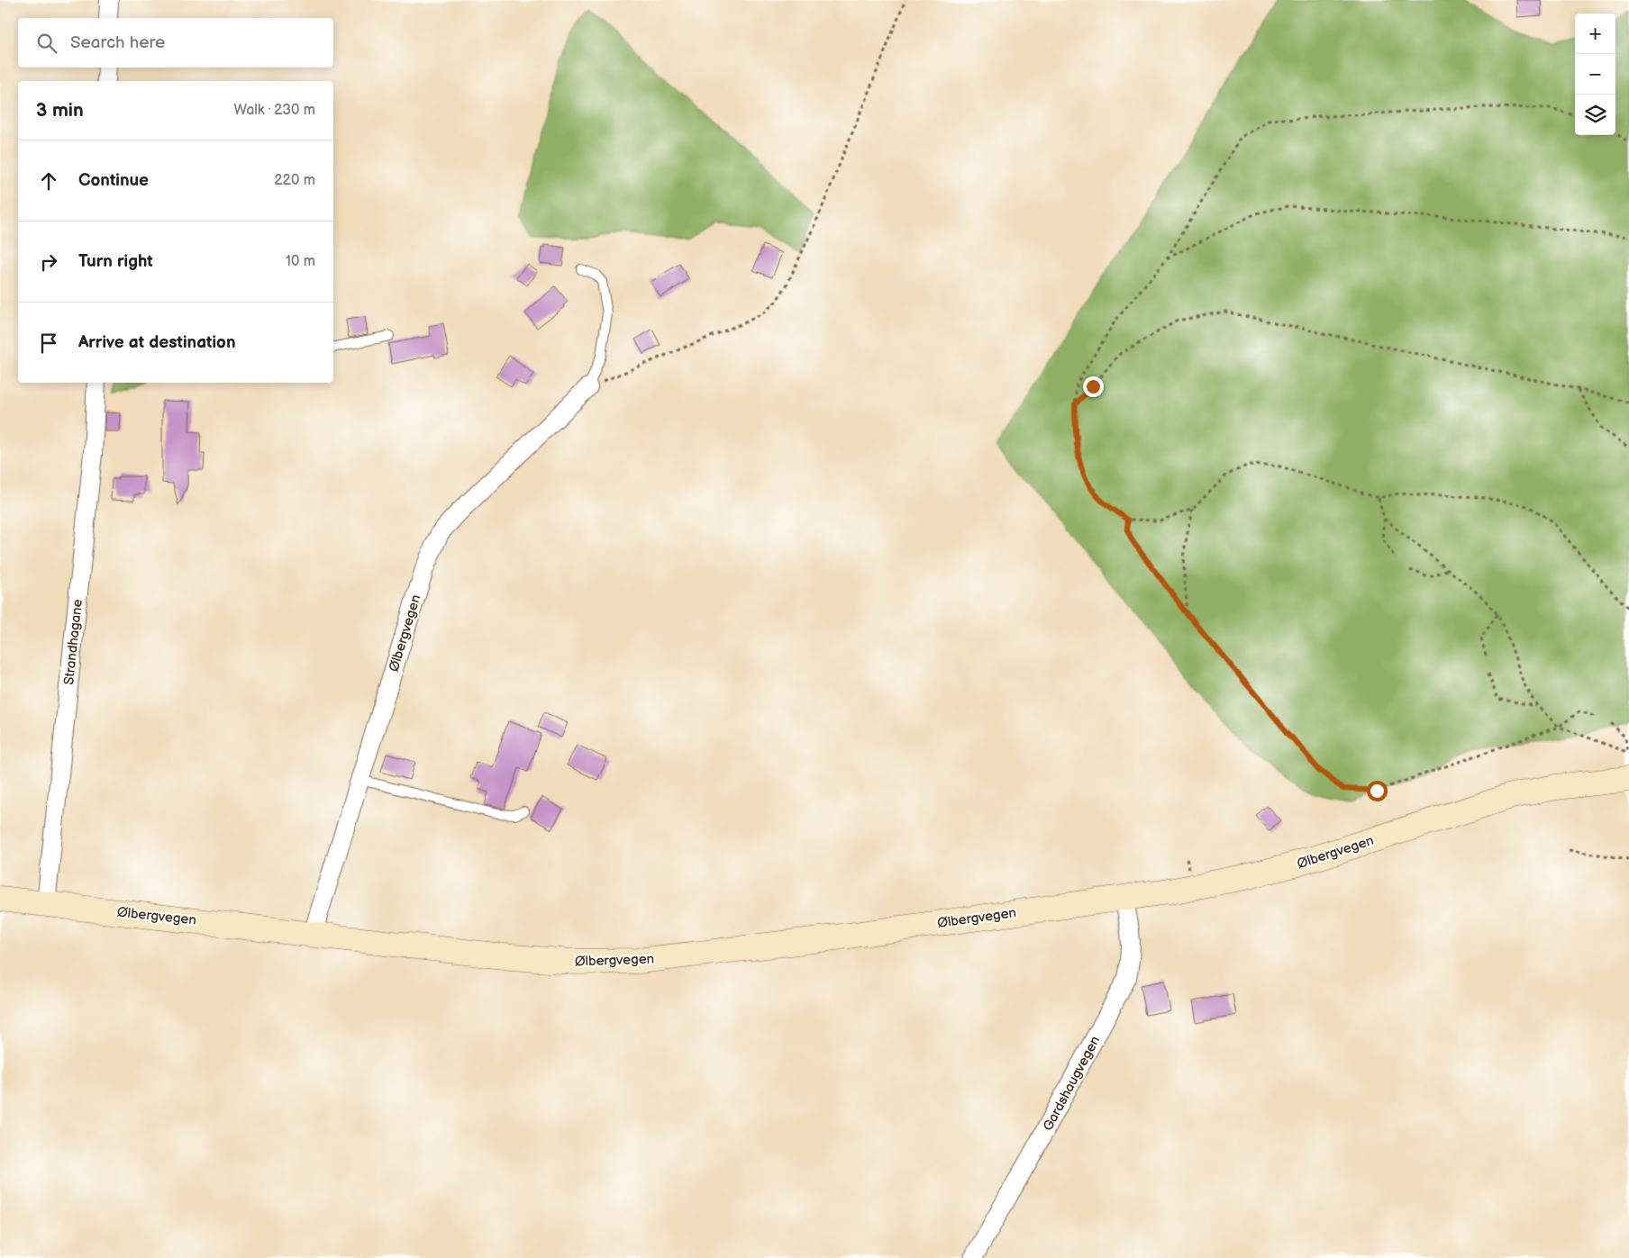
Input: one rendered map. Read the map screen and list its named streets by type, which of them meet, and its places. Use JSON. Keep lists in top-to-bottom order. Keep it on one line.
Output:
{"streets":{"main road":["Ølbergvegen"],"street":["Strandhagane","Gardshaugvegen"]},"crossings":[["Ølbergvegen","Strandhagane"],["Ølbergvegen","Gardshaugvegen"]],"page":{"map_buttons":["+","−"],"search":"Search here","heading":["3 min","Walk · 230 m"],"list":[["Continue","220 m"],["Turn right","10 m"],"Arrive at destination"]}}
